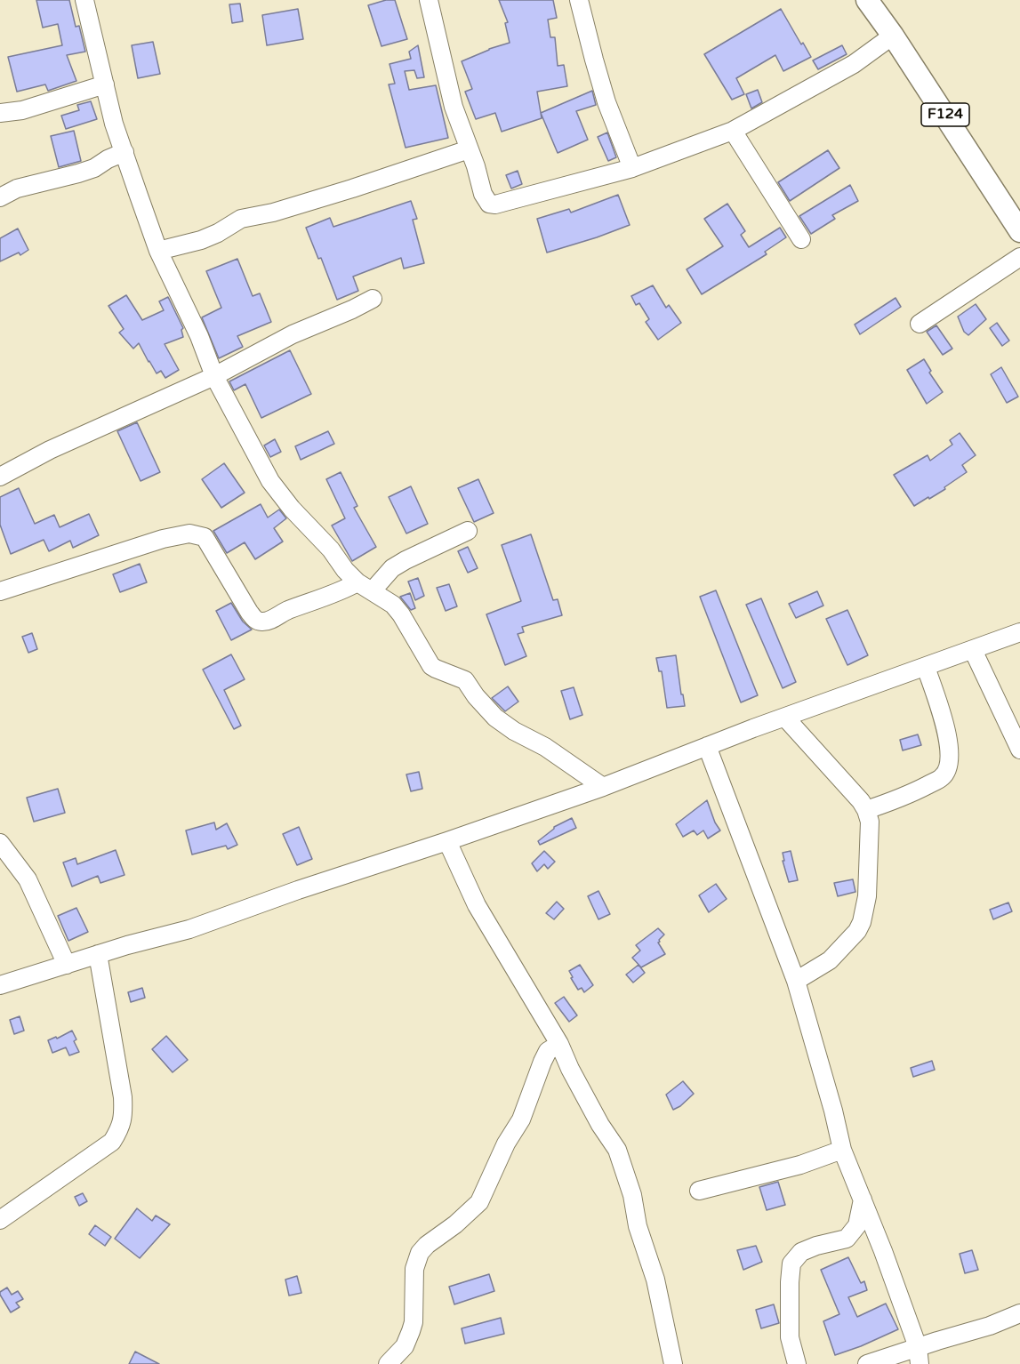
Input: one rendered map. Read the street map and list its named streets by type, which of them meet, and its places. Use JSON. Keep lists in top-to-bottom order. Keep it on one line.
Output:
{"streets":{"main road":["F124"]}}
